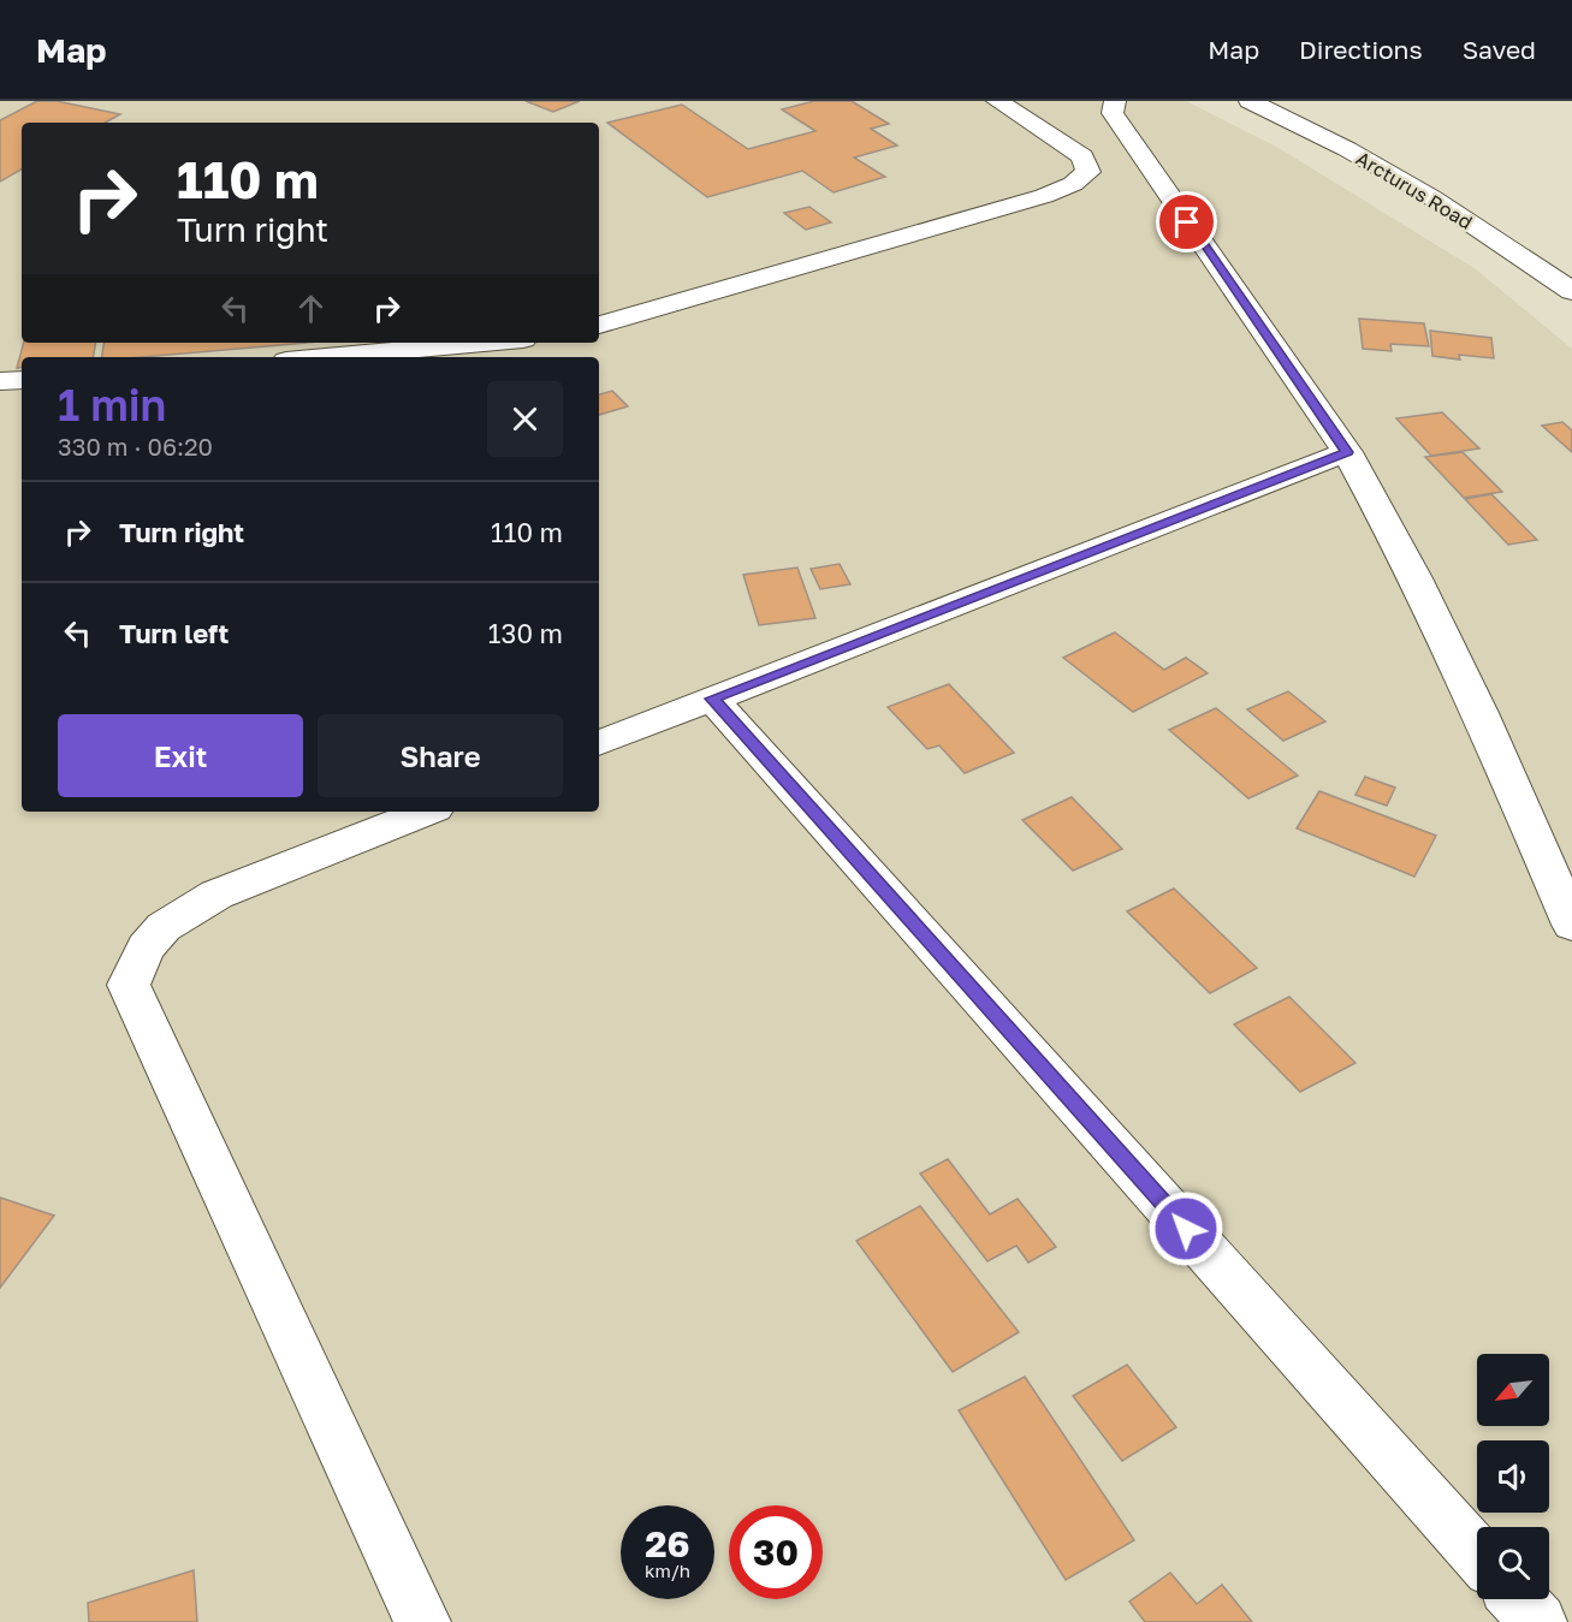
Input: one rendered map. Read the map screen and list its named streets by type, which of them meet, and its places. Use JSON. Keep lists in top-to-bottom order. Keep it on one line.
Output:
{"streets":{"street":["Arcturus Road"]},"north":"bottom left","page":{"header":"Map","nav":["Map","Directions","Saved"],"turn":["110 m","Turn right"],"heading":["1 min","330 m · 06:20"],"list":[{"name":"Turn right","value":"110 m"},{"name":"Turn left","value":"130 m"}],"buttons":["Exit","Share"],"speed":"26 km/h","limit":"30"}}
